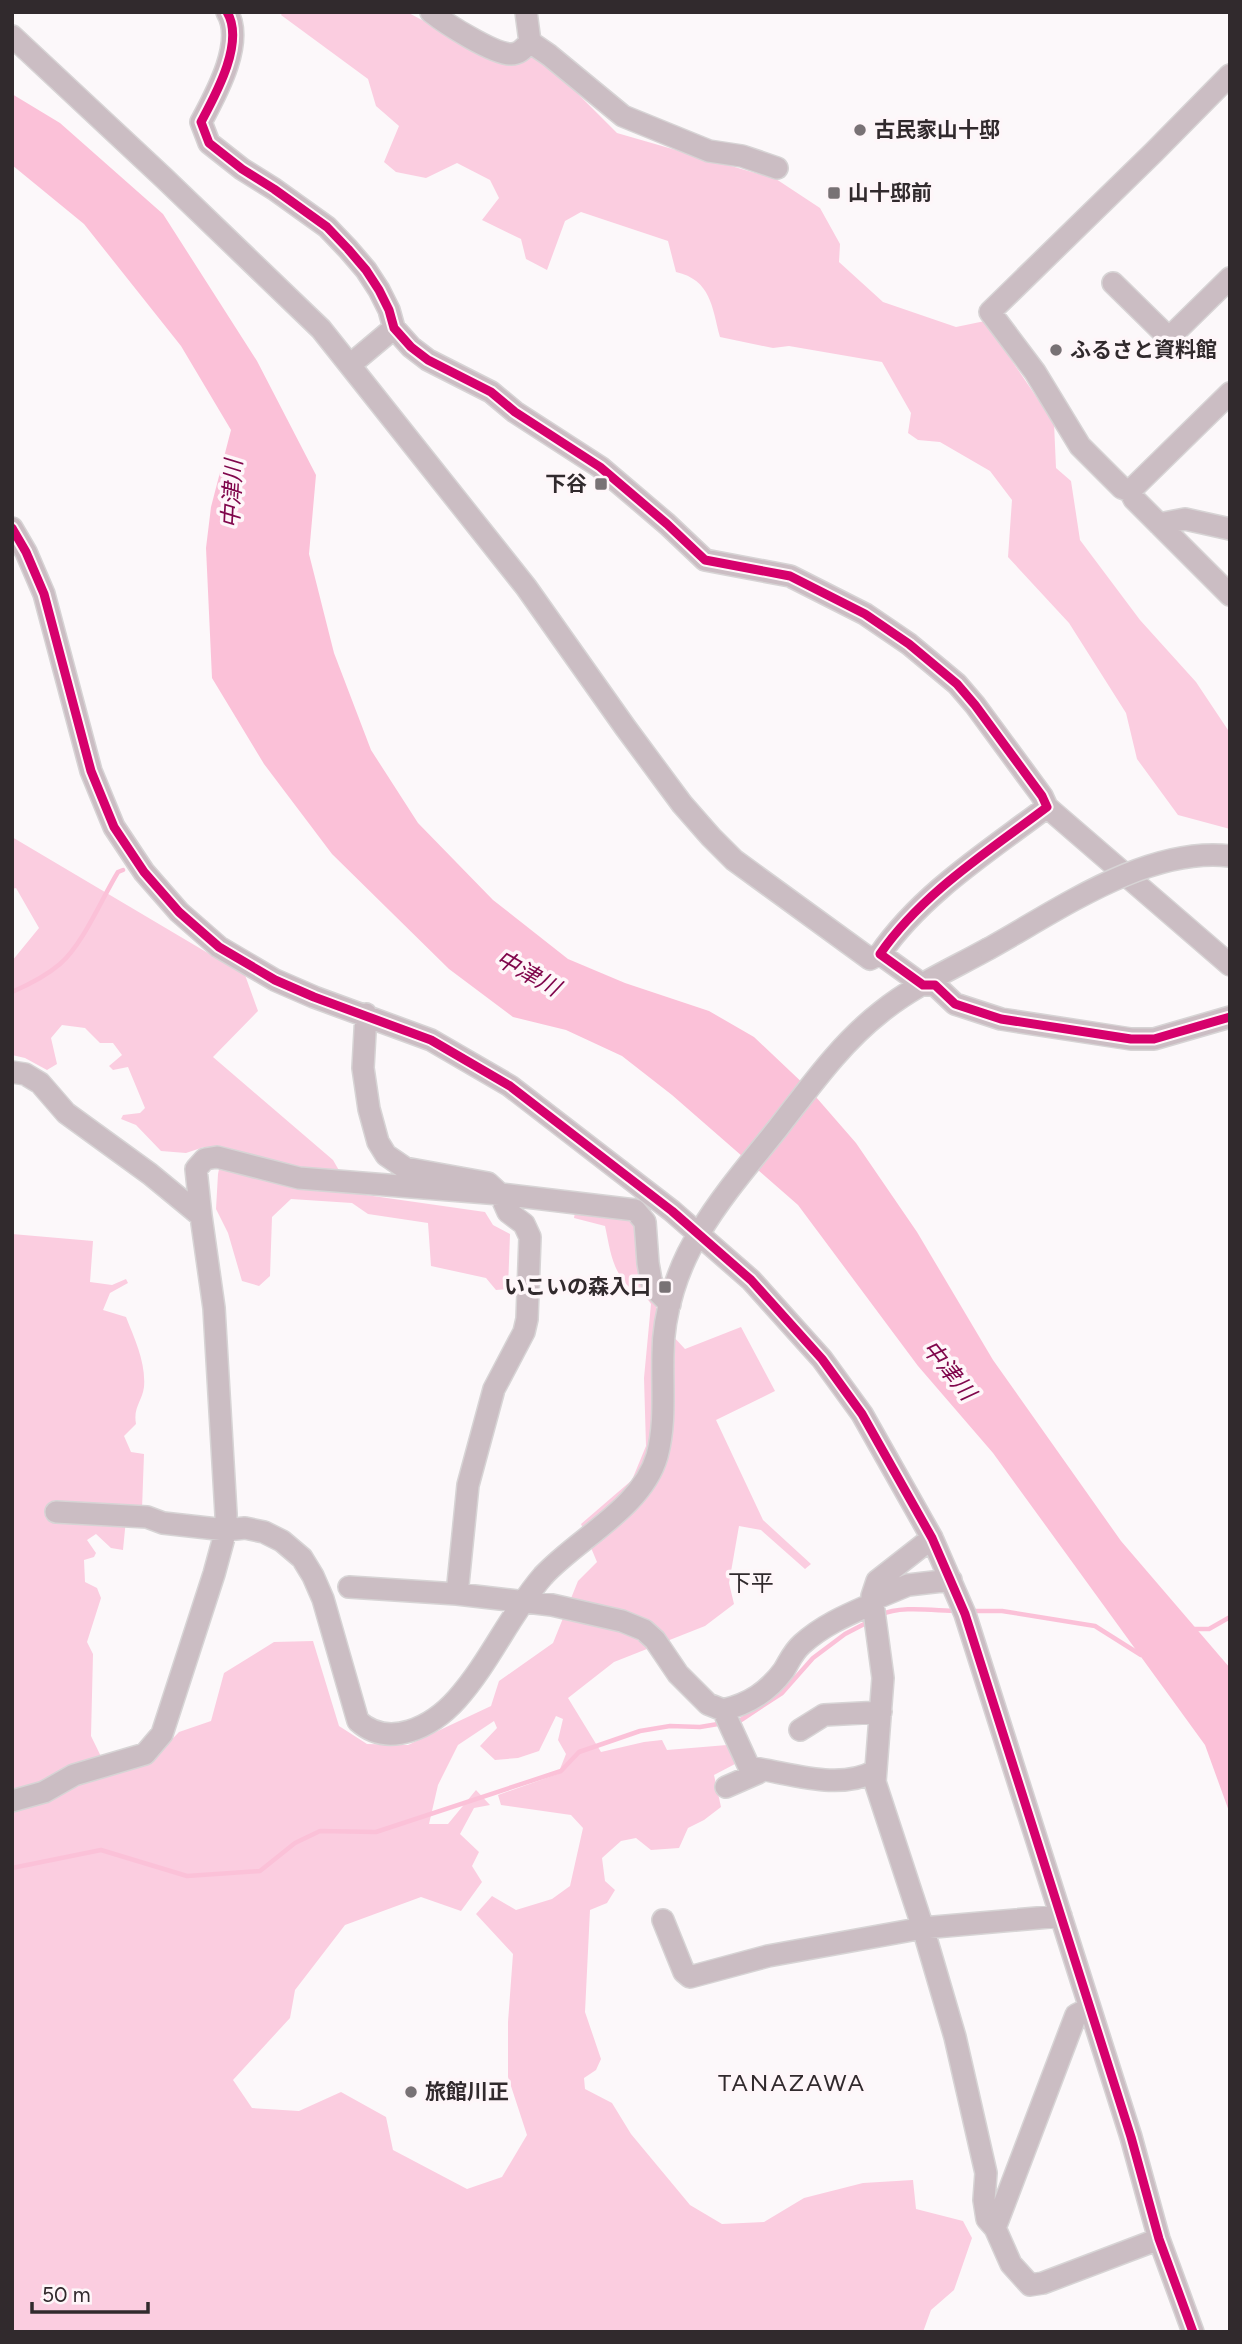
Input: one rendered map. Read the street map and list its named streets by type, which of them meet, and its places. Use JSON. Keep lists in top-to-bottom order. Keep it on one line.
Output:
{"districts":["下平","TANAZAWA"],"water":["中津川"],"places":{"other":["古民家山十邸","ふるさと資料館","旅館川正"],"transit":["山十邸前","下谷","いこいの森入口"]},"scale_bar":"50 m"}
